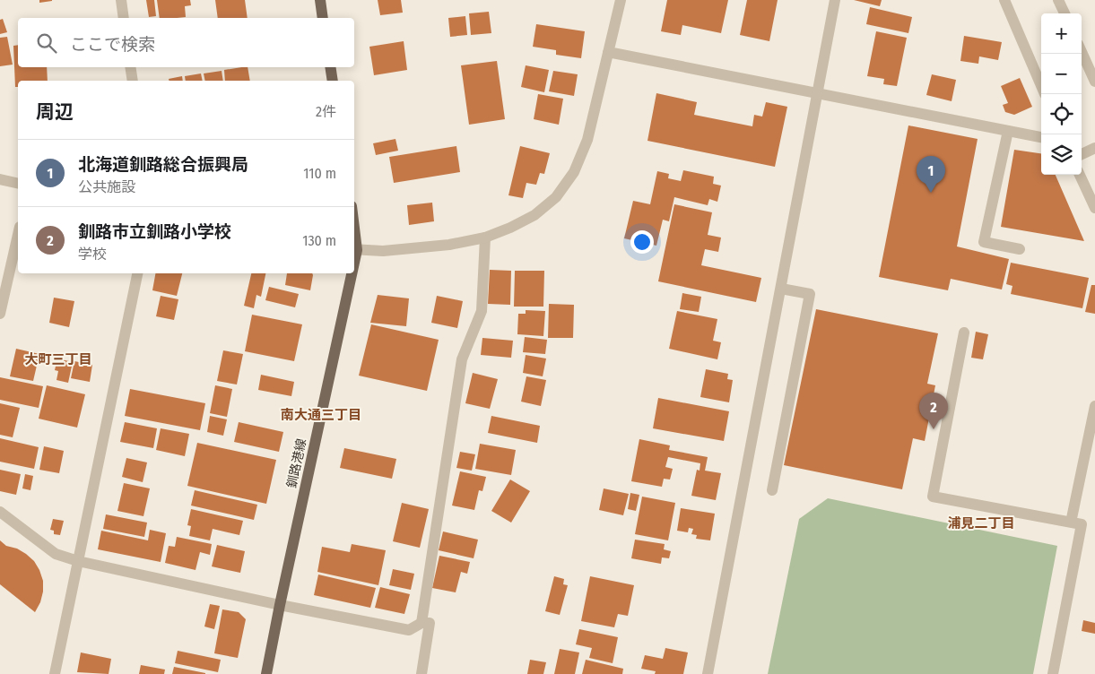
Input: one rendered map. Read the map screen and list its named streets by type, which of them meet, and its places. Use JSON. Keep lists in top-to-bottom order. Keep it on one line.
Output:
{"streets":{"main road":["釧路港線"]},"districts":["大町三丁目","南大通三丁目","浦見二丁目"],"page":{"map_buttons":["+","−"],"search":"ここで検索","heading":["周辺","2件"],"list":[{"mark":"1","name":"北海道釧路総合振興局","note":"公共施設","value":"110 m"},{"mark":"2","name":"釧路市立釧路小学校","note":"学校","value":"130 m"}],"pins":["1","2"]}}
